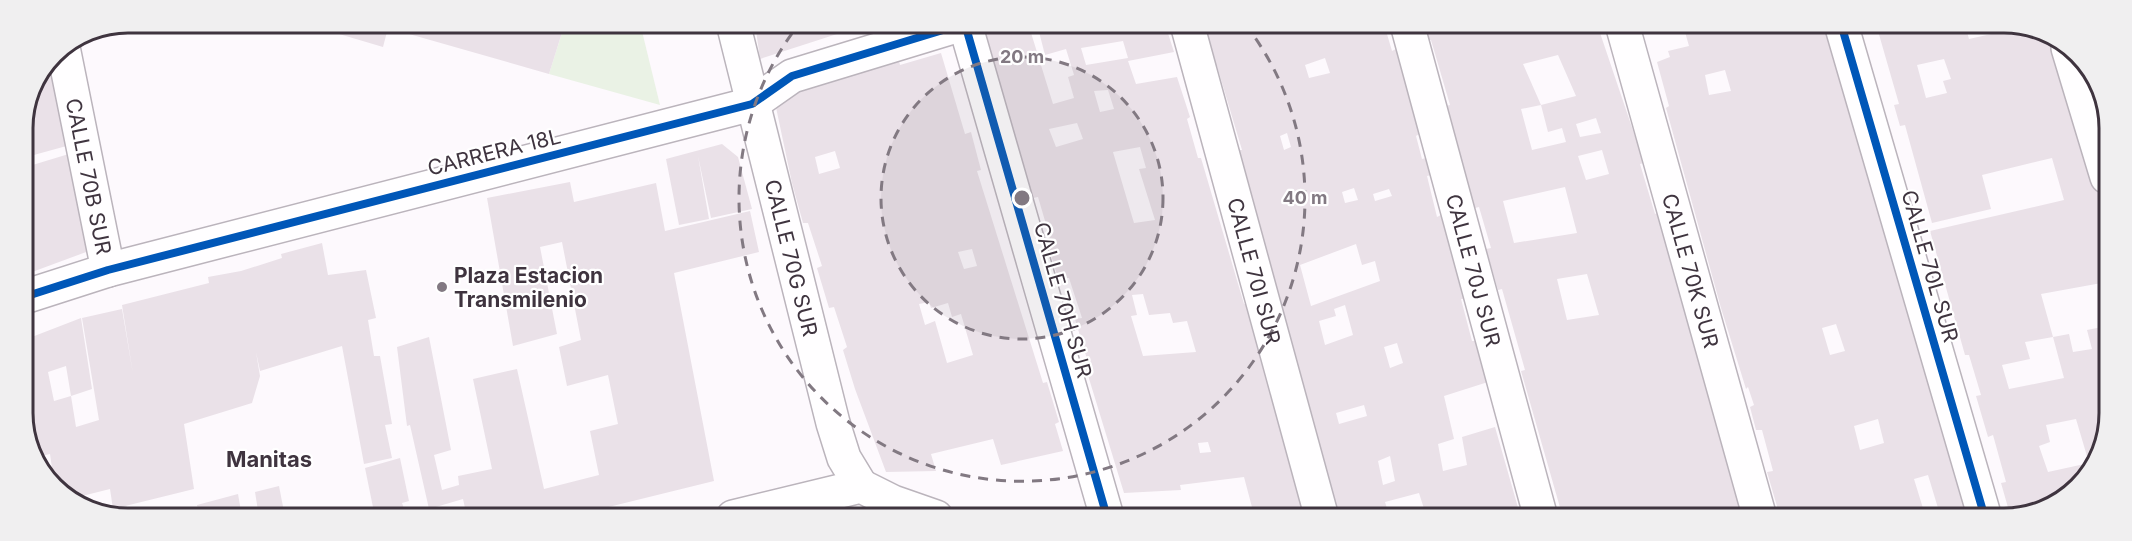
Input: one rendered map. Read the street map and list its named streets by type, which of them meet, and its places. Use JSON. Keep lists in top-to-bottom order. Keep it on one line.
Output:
{"streets":{"street":["CARRERA 18L","CALLE 70B SUR","CALLE 70G SUR","CALLE 70L SUR","CALLE 70I SUR","CALLE 70J SUR","CALLE 70K SUR","CALLE 70H SUR"]},"crossings":[["CARRERA 18L","CALLE 70B SUR"],["CARRERA 18L","CALLE 70G SUR"]],"districts":["Manitas"],"places":["Plaza Estacion Transmilenio"],"rings":["20 m","40 m"]}
